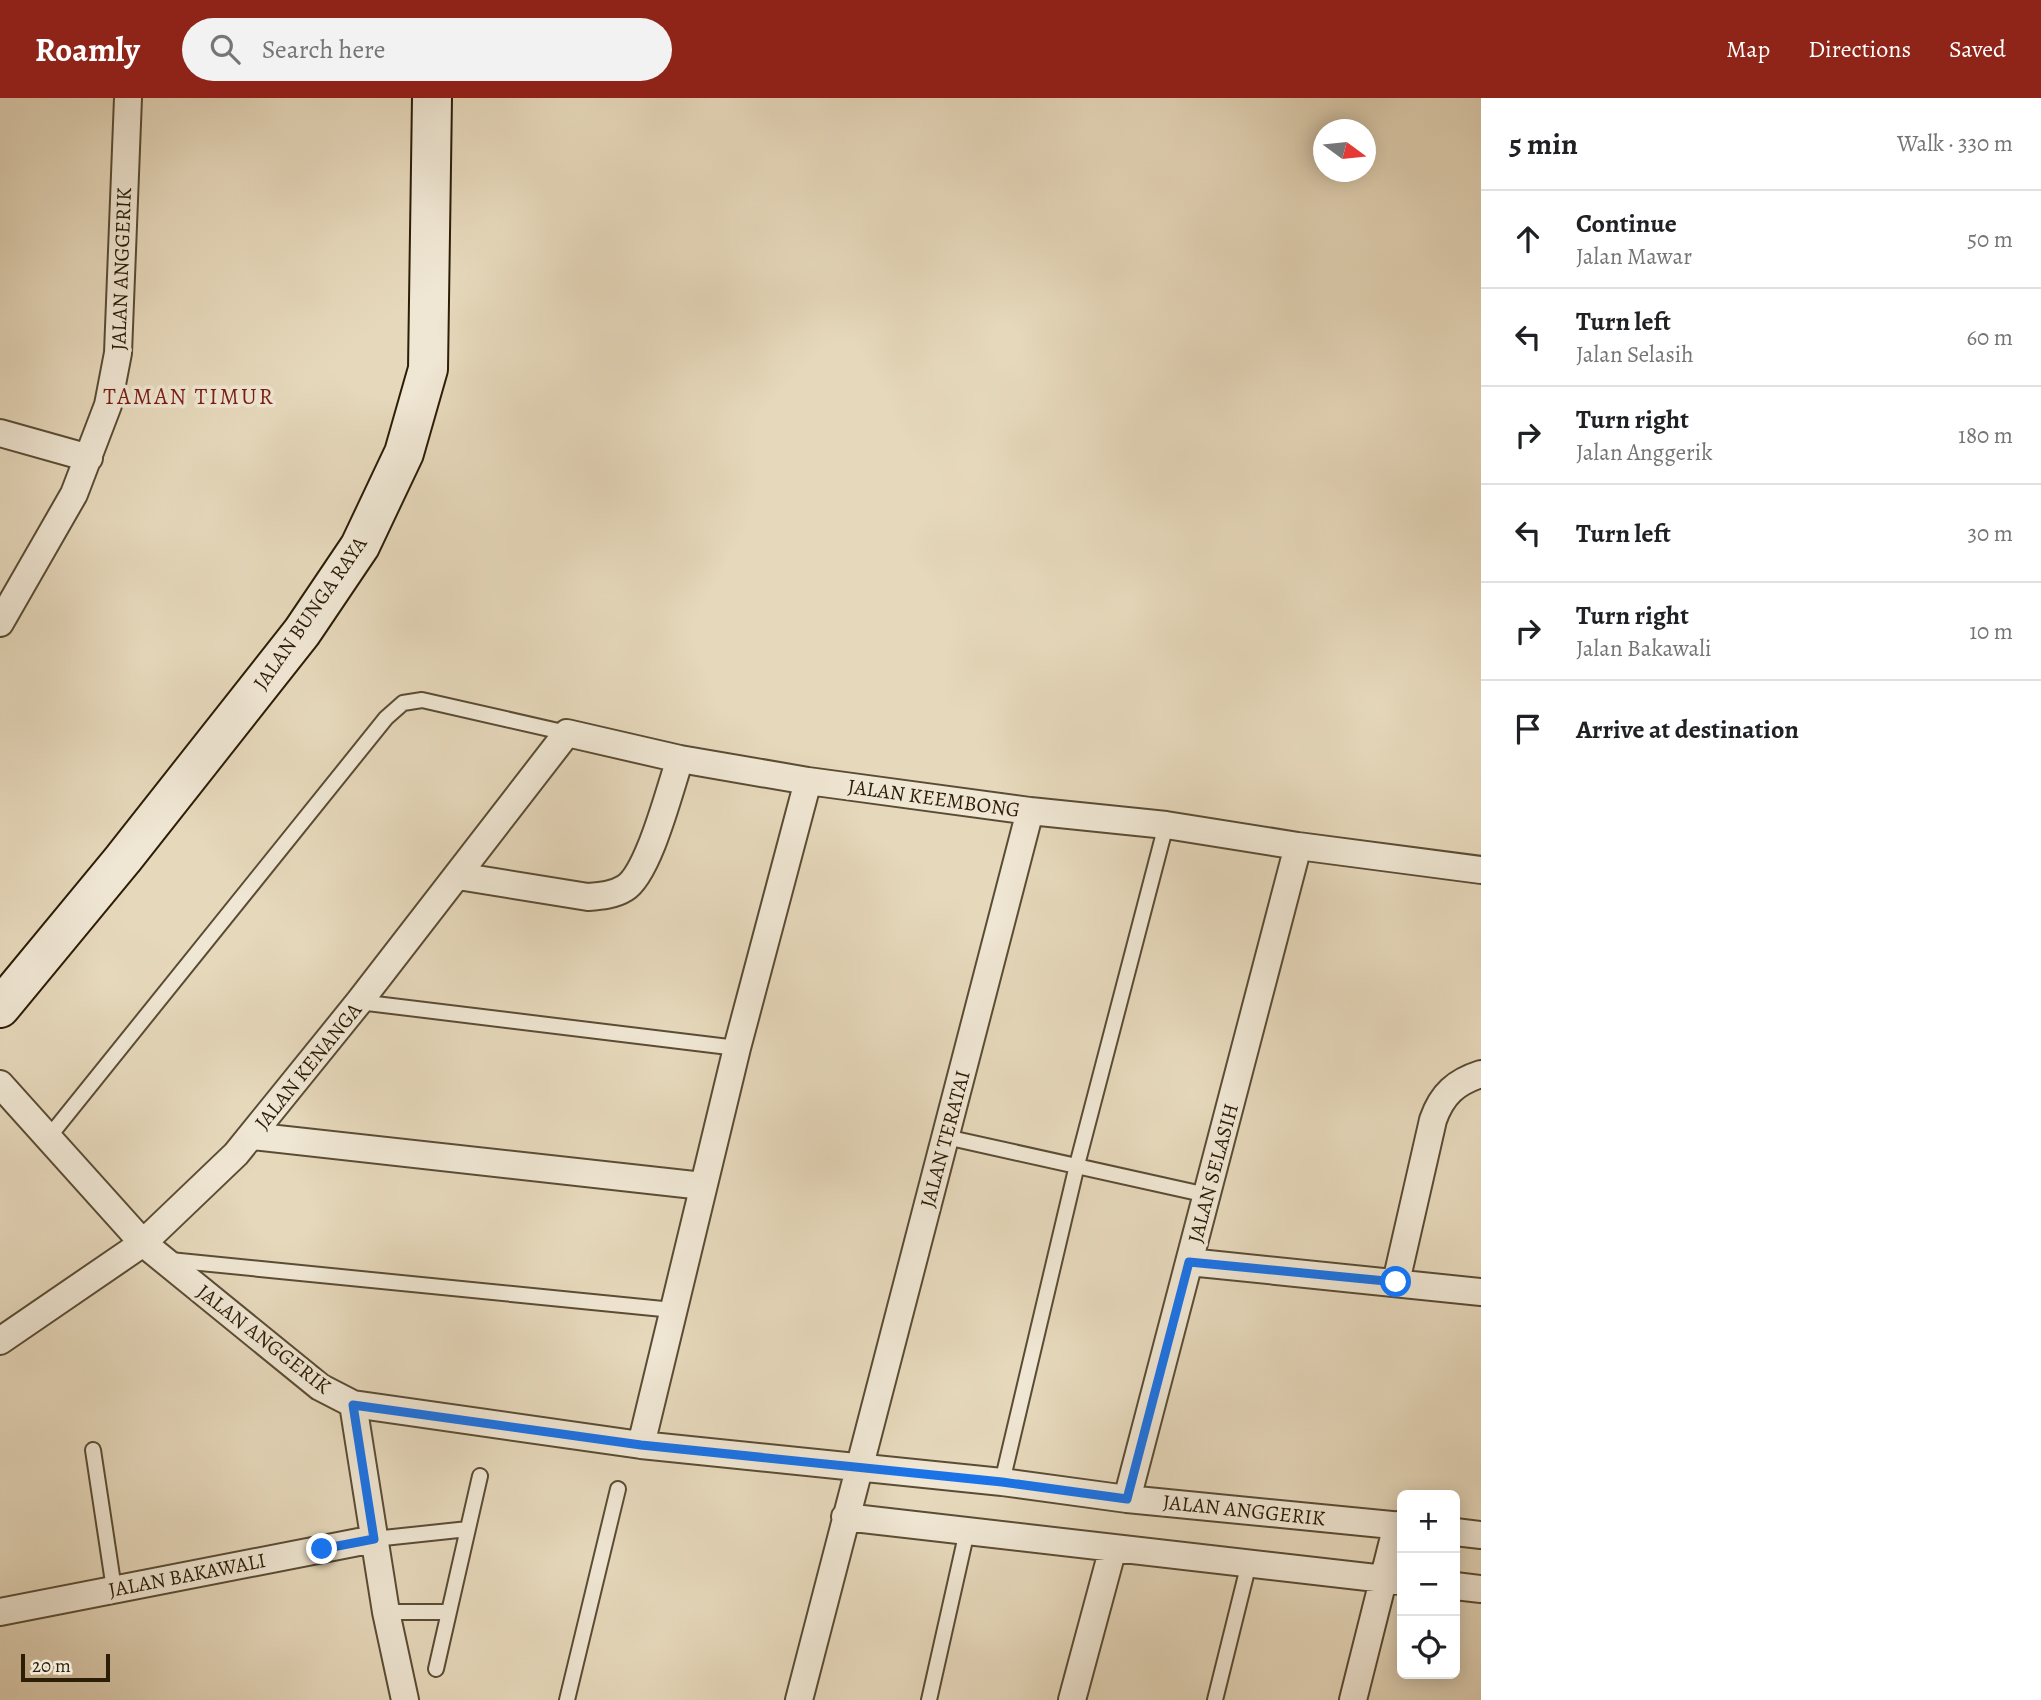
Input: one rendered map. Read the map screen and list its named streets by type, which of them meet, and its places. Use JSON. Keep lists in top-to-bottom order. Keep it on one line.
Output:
{"streets":{"street":["JALAN ANGGERIK","JALAN BUNGA RAYA","JALAN KEEMBONG","JALAN KENANGA","JALAN TERATAI","JALAN SELASIH","JALAN BAKAWALI"]},"crossings":[["JALAN ANGGERIK","JALAN KENANGA"],["JALAN ANGGERIK","JALAN TERATAI"],["JALAN ANGGERIK","JALAN SELASIH"],["JALAN KEEMBONG","JALAN TERATAI"],["JALAN KEEMBONG","JALAN SELASIH"]],"districts":["TAMAN TIMUR"],"scale_bar":"20 m","north":"right","page":{"header":"Roamly","search":"Search here","nav":["Map","Directions","Saved"],"heading":["5 min","Walk · 330 m"],"list":[["Continue","Jalan Mawar","50 m"],["Turn left","Jalan Selasih","60 m"],["Turn right","Jalan Anggerik","180 m"],["Turn left","30 m"],["Turn right","Jalan Bakawali","10 m"],"Arrive at destination"],"map_buttons":["+","−"],"scale":"20 m"}}
